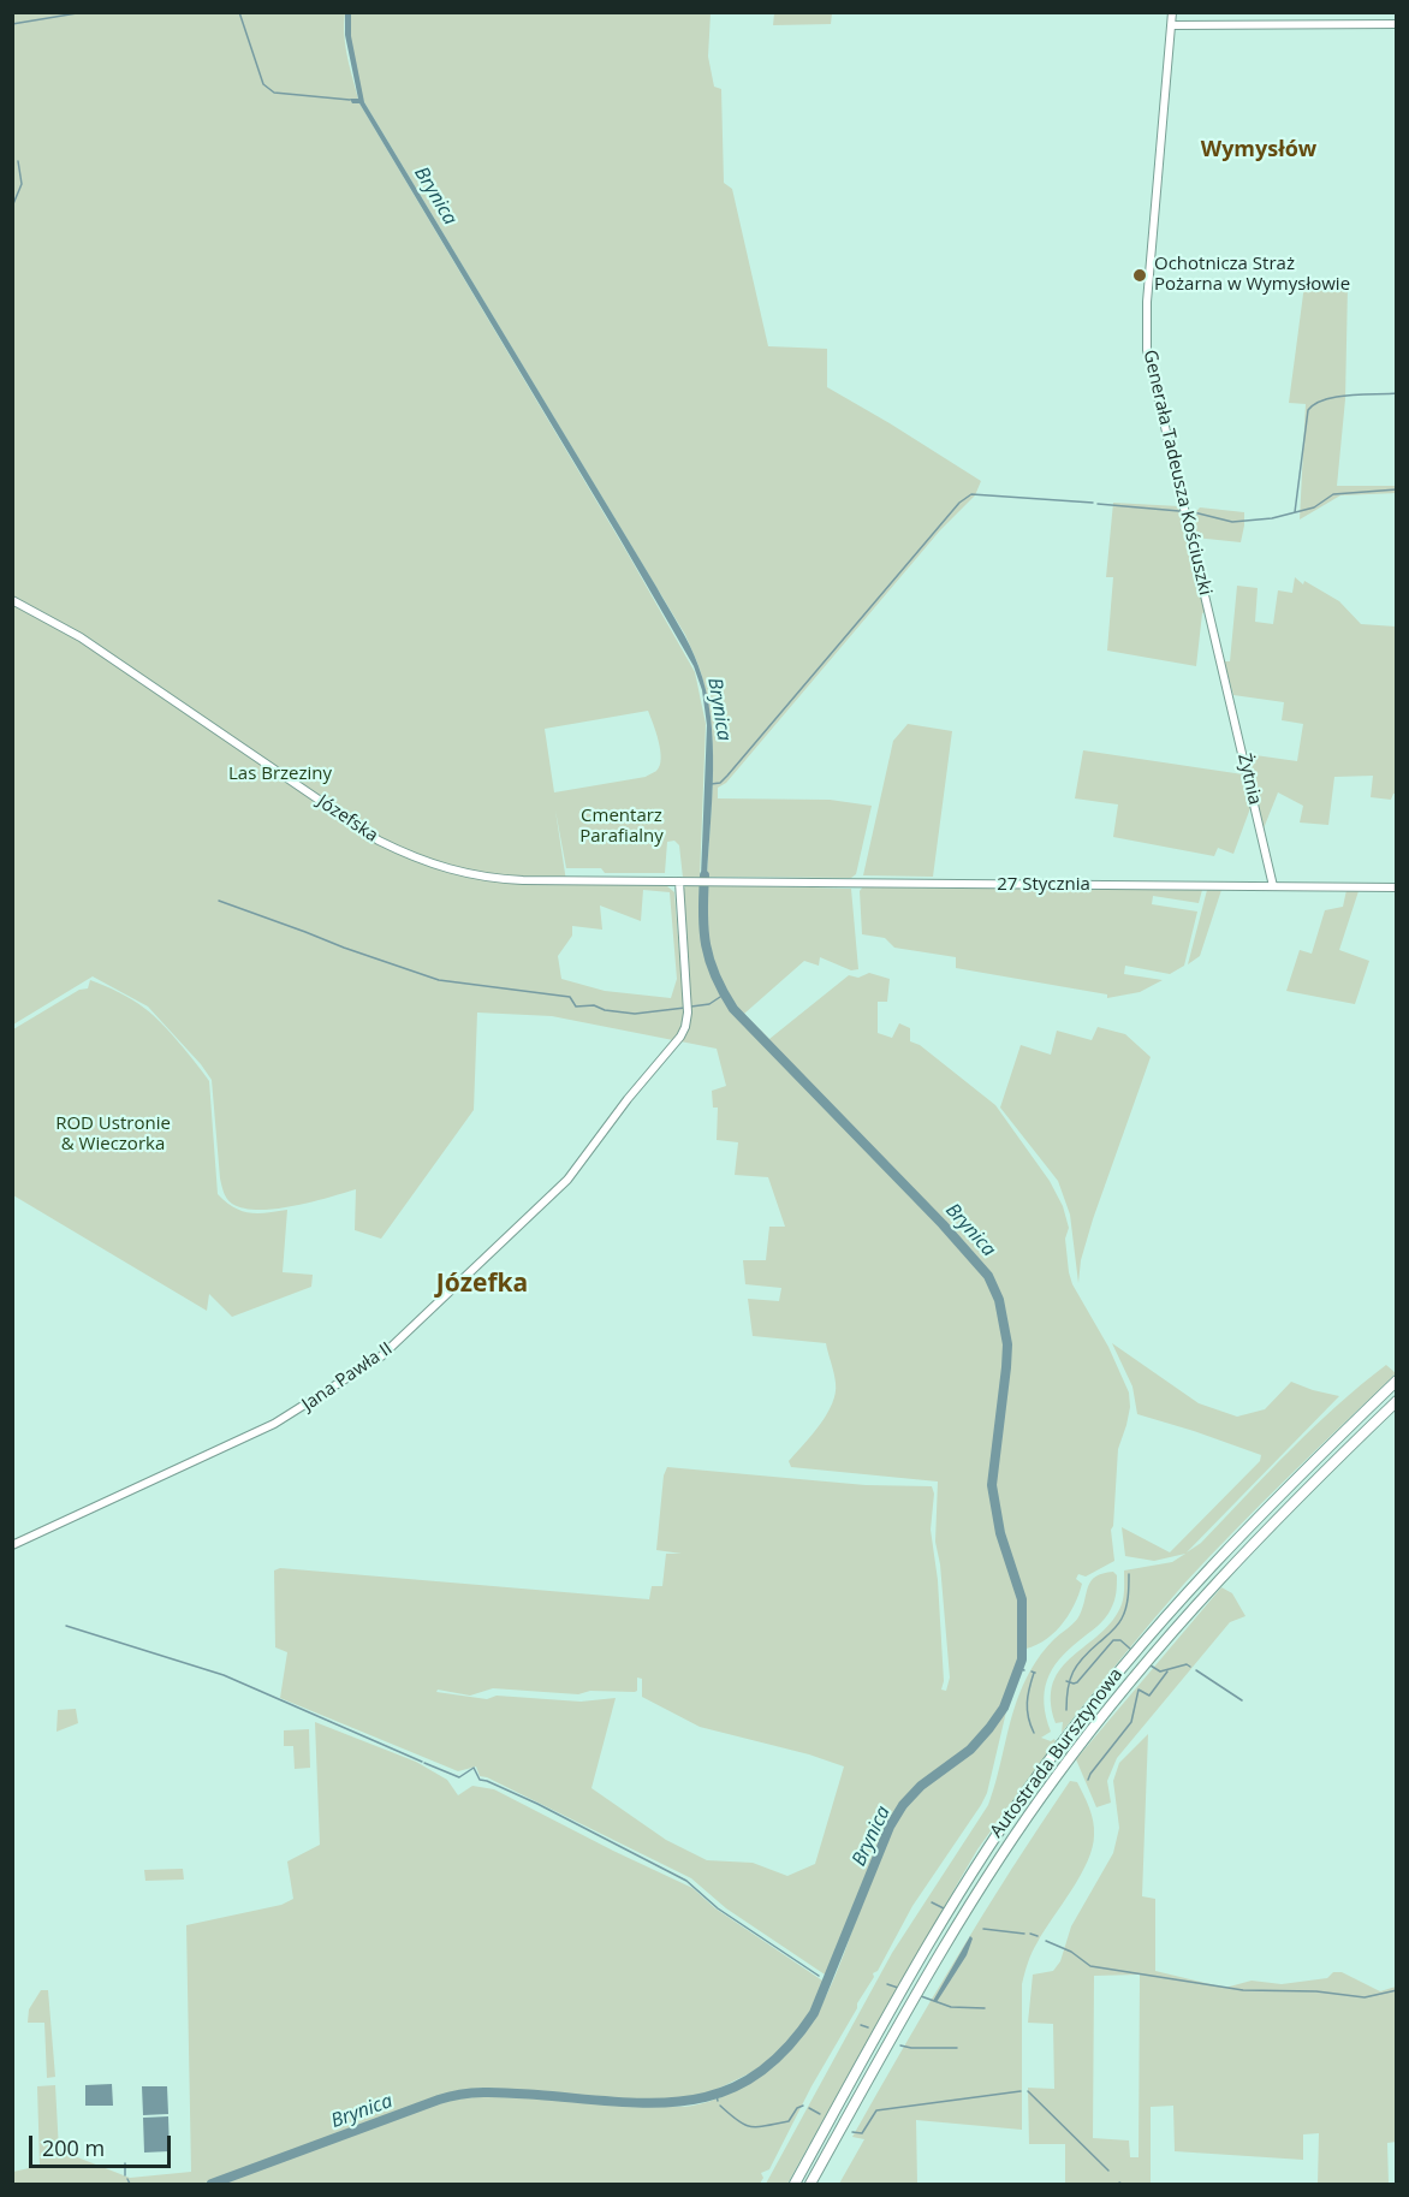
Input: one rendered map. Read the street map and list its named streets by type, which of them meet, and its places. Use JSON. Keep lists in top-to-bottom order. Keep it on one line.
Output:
{"streets":{"highway":["Autostrada Bursztynowa"],"street":["Generała Tadeusza Kościuszki","Żytnia","Józefska","27 Stycznia","Jana Pawła II"]},"crossings":[["Generała Tadeusza Kościuszki","Żytnia"],["Żytnia","27 Stycznia"],["Józefska","27 Stycznia"],["Józefska","Jana Pawła II"]],"districts":["Wymysłów","Józefka"],"water":["Brynica"],"parks":["Las Brzeziny","Cmentarz Parafialny","ROD Ustronie & Wieczorka"],"places":["Ochotnicza Straż Pożarna w Wymysłowie"],"scale_bar":"200 m"}
